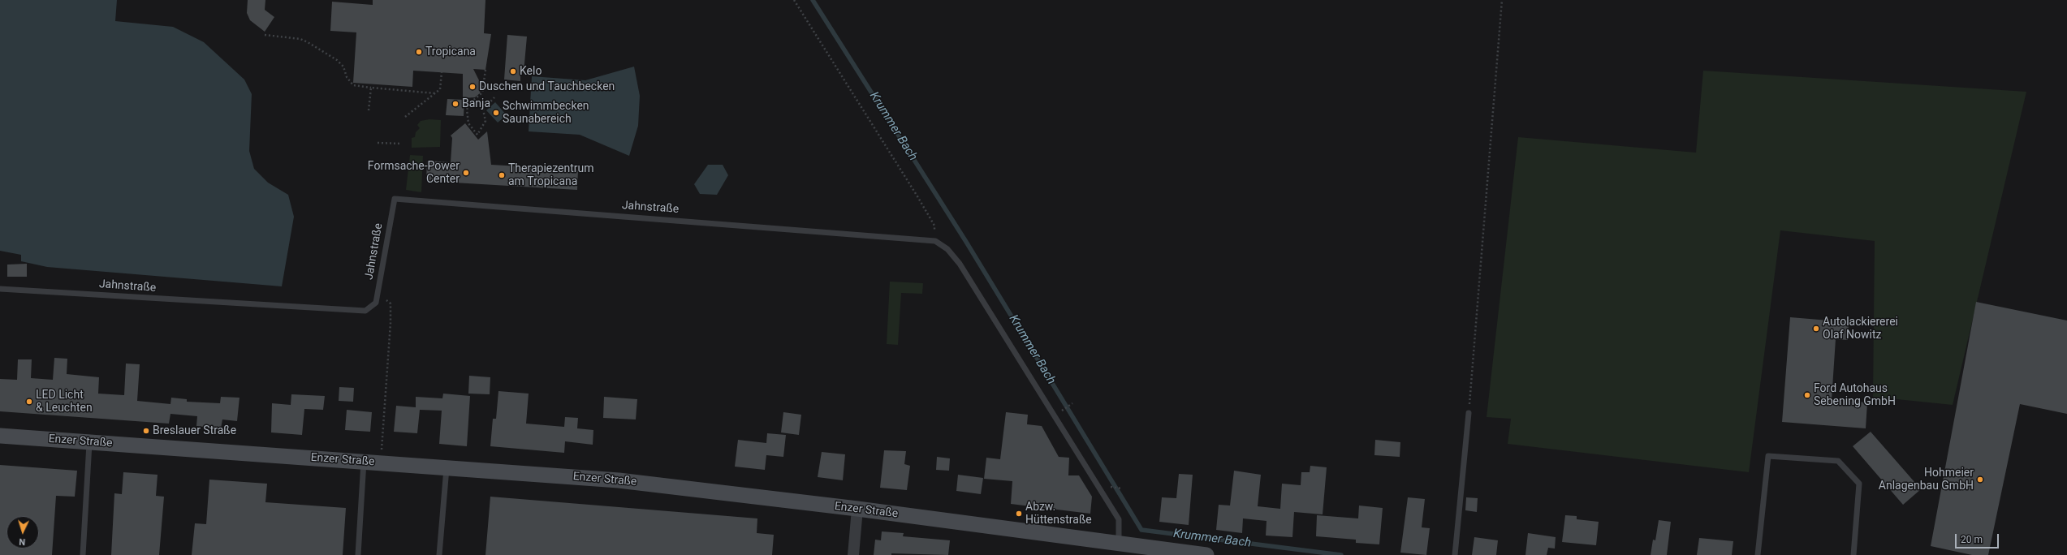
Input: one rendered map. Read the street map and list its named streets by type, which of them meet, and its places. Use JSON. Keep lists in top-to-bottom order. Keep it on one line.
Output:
{"streets":{"main road":["Enzer Straße"],"lane":["Jahnstraße"]},"water":["Krummer Bach"],"places":["Tropicana","Kelo","Duschen und Tauchbecken","Banja","Schwimmbecken Saunabereich","Formsache-Power Center","Therapiezentrum am Tropicana","Autolackiererei Olaf Nowitz","Ford Autohaus Sebening GmbH","LED Licht & Leuchten","Breslauer Straße","Hohmeier Anlagenbau GmbH","Abzw. Hüttenstraße"],"scale_bar":"20 m","north":"bottom"}
